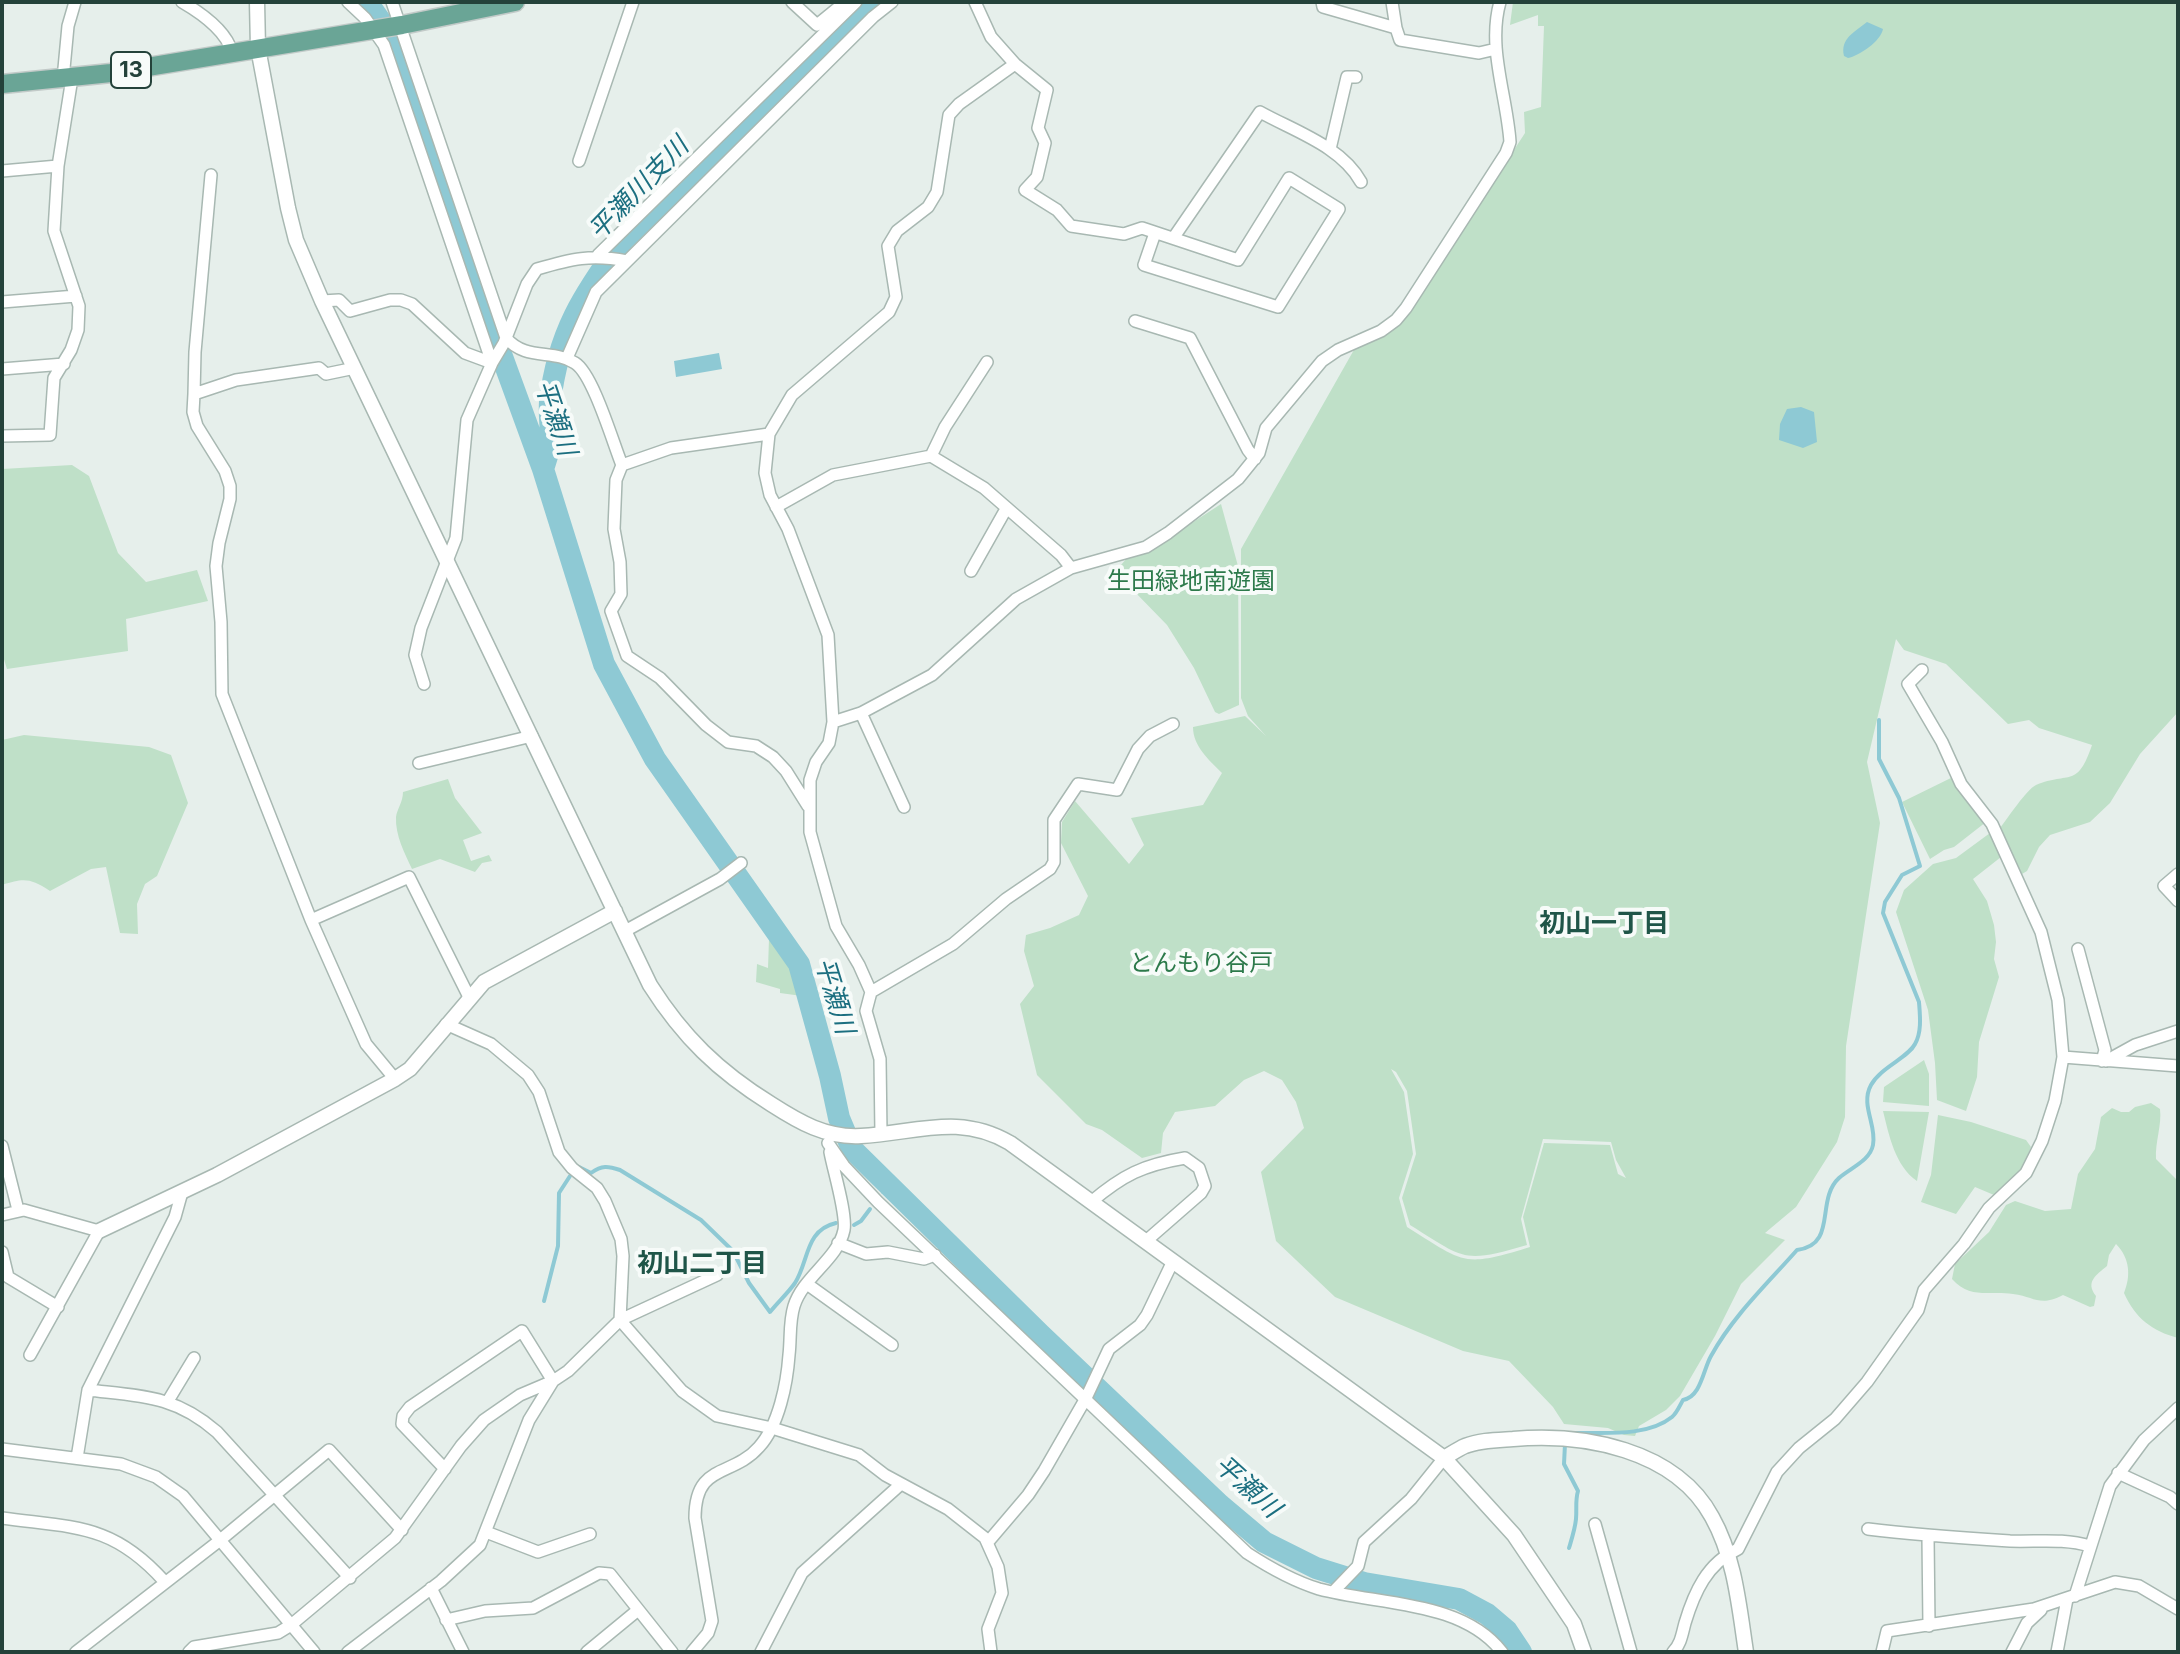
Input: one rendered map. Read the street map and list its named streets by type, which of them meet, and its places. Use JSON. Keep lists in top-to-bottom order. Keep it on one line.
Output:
{"streets":{"main road":["13"]},"districts":["初山一丁目","初山二丁目"],"water":["平瀬川支川","平瀬川"],"parks":["生田緑地南遊園","とんもり谷戸"]}
